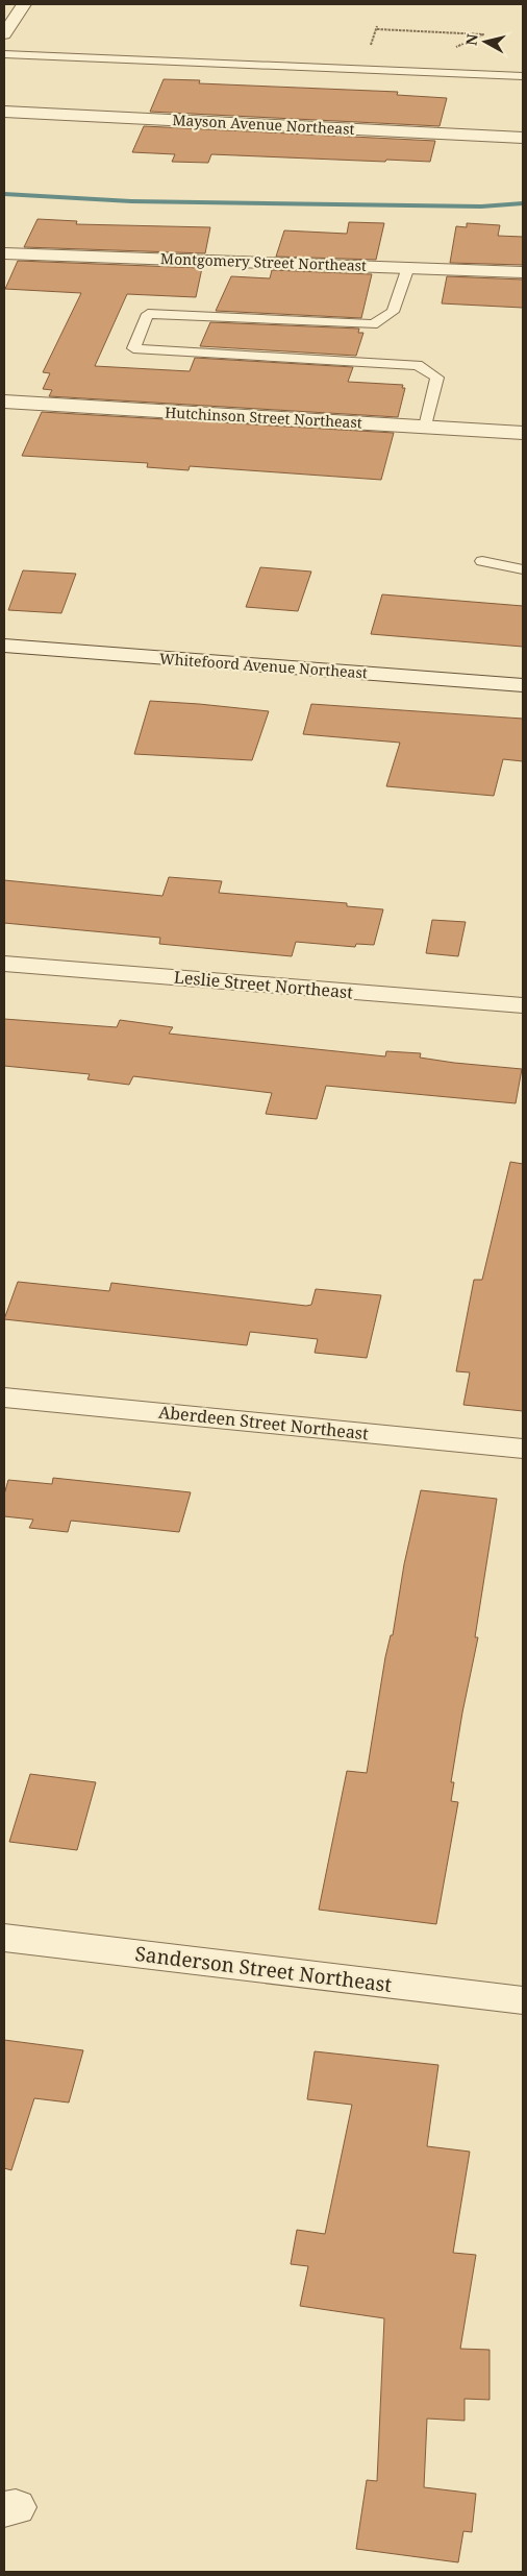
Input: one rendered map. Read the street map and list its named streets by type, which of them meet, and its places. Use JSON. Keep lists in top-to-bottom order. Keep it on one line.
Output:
{"streets":{"street":["Mayson Avenue Northeast","Montgomery Street Northeast","Hutchinson Street Northeast","Whitefoord Avenue Northeast","Leslie Street Northeast","Aberdeen Street Northeast","Sanderson Street Northeast"]},"north":"left"}
